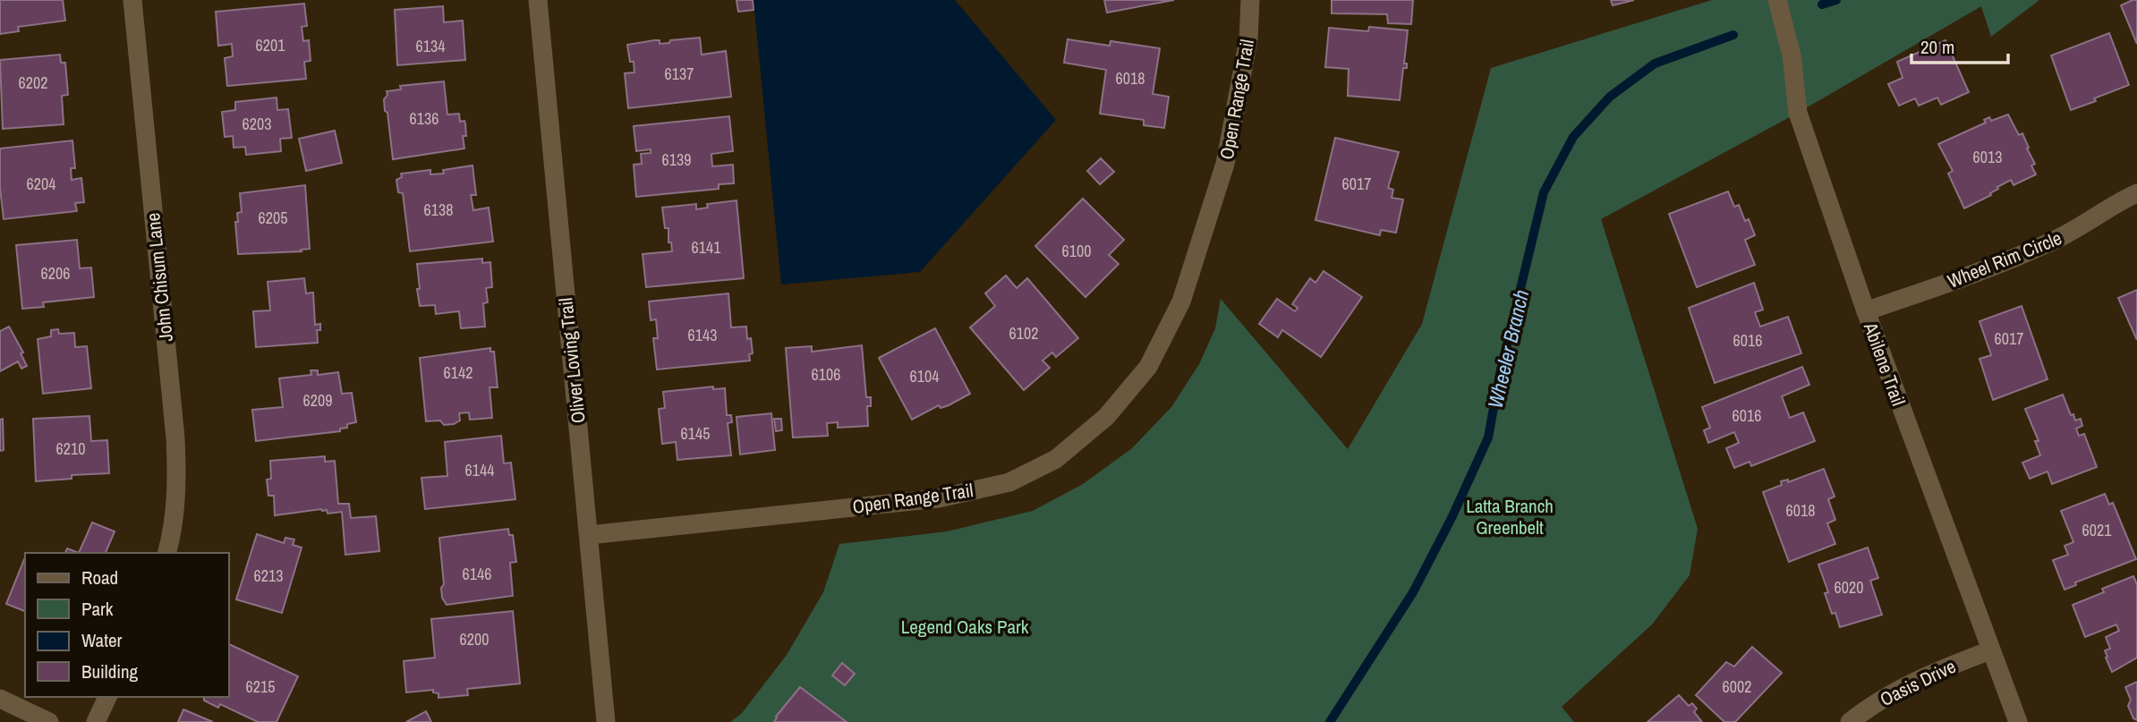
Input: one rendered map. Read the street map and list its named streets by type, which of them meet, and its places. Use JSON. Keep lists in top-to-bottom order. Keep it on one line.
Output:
{"streets":{"street":["Open Range Trail","Wheel Rim Circle","John Chisum Lane","Oliver Loving Trail","Abilene Trail","Oasis Drive"]},"crossings":[["Open Range Trail","Oliver Loving Trail"],["Wheel Rim Circle","Abilene Trail"],["Abilene Trail","Oasis Drive"]],"water":["Wheeler Branch"],"parks":["Latta Branch Greenbelt","Legend Oaks Park"],"house_numbers":["6201","6134","6137","6018","6202","6136","6203","6013","6139","6204","6017","6138","6205","6141","6100","6206","6102","6143","6017","6016","6142","6106","6104","6209","6016","6145","6210","6144","6018","6021","6146","6213","6020","6200","6215","6002"],"legend":["Road","Park","Water","Building"],"scale_bar":"20 m"}
